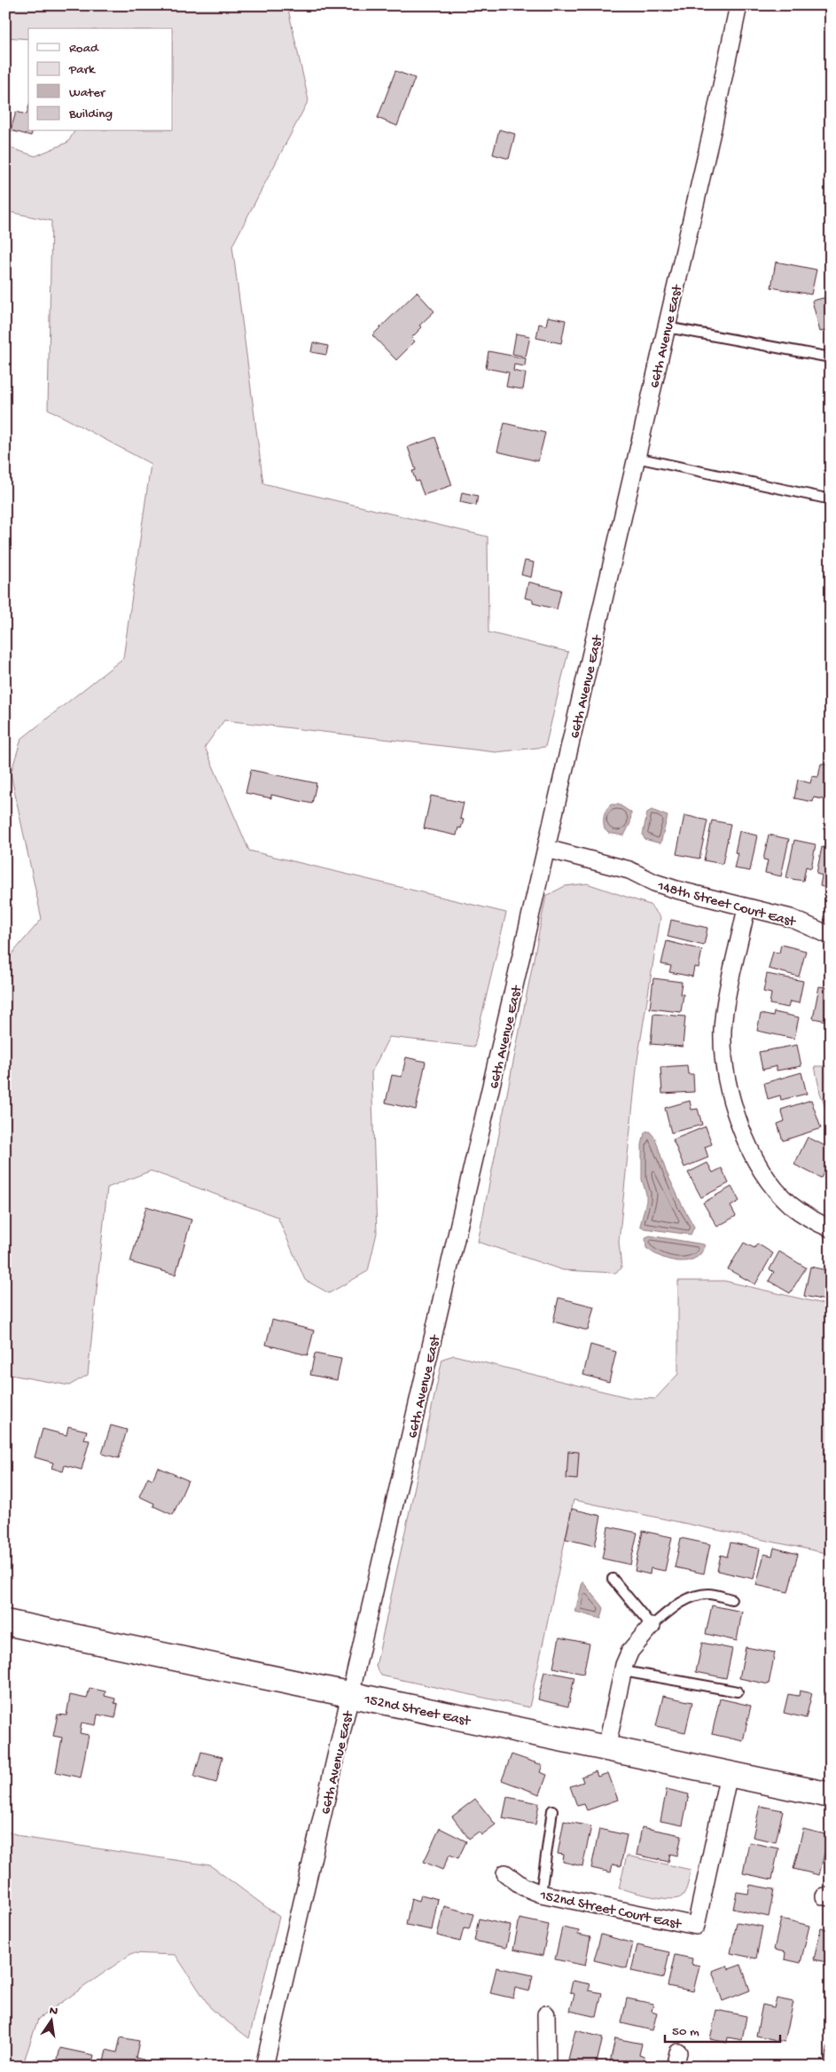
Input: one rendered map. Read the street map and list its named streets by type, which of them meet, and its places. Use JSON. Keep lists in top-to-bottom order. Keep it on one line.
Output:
{"streets":{"street":["66th Avenue East","148th Street Court East","152nd Street East","152nd Street Court East"]},"crossings":[["66th Avenue East","148th Street Court East"],["66th Avenue East","152nd Street East"],["152nd Street East","152nd Street Court East"]],"legend":["Road","Park","Water","Building"],"scale_bar":"50 m","north":"top"}
